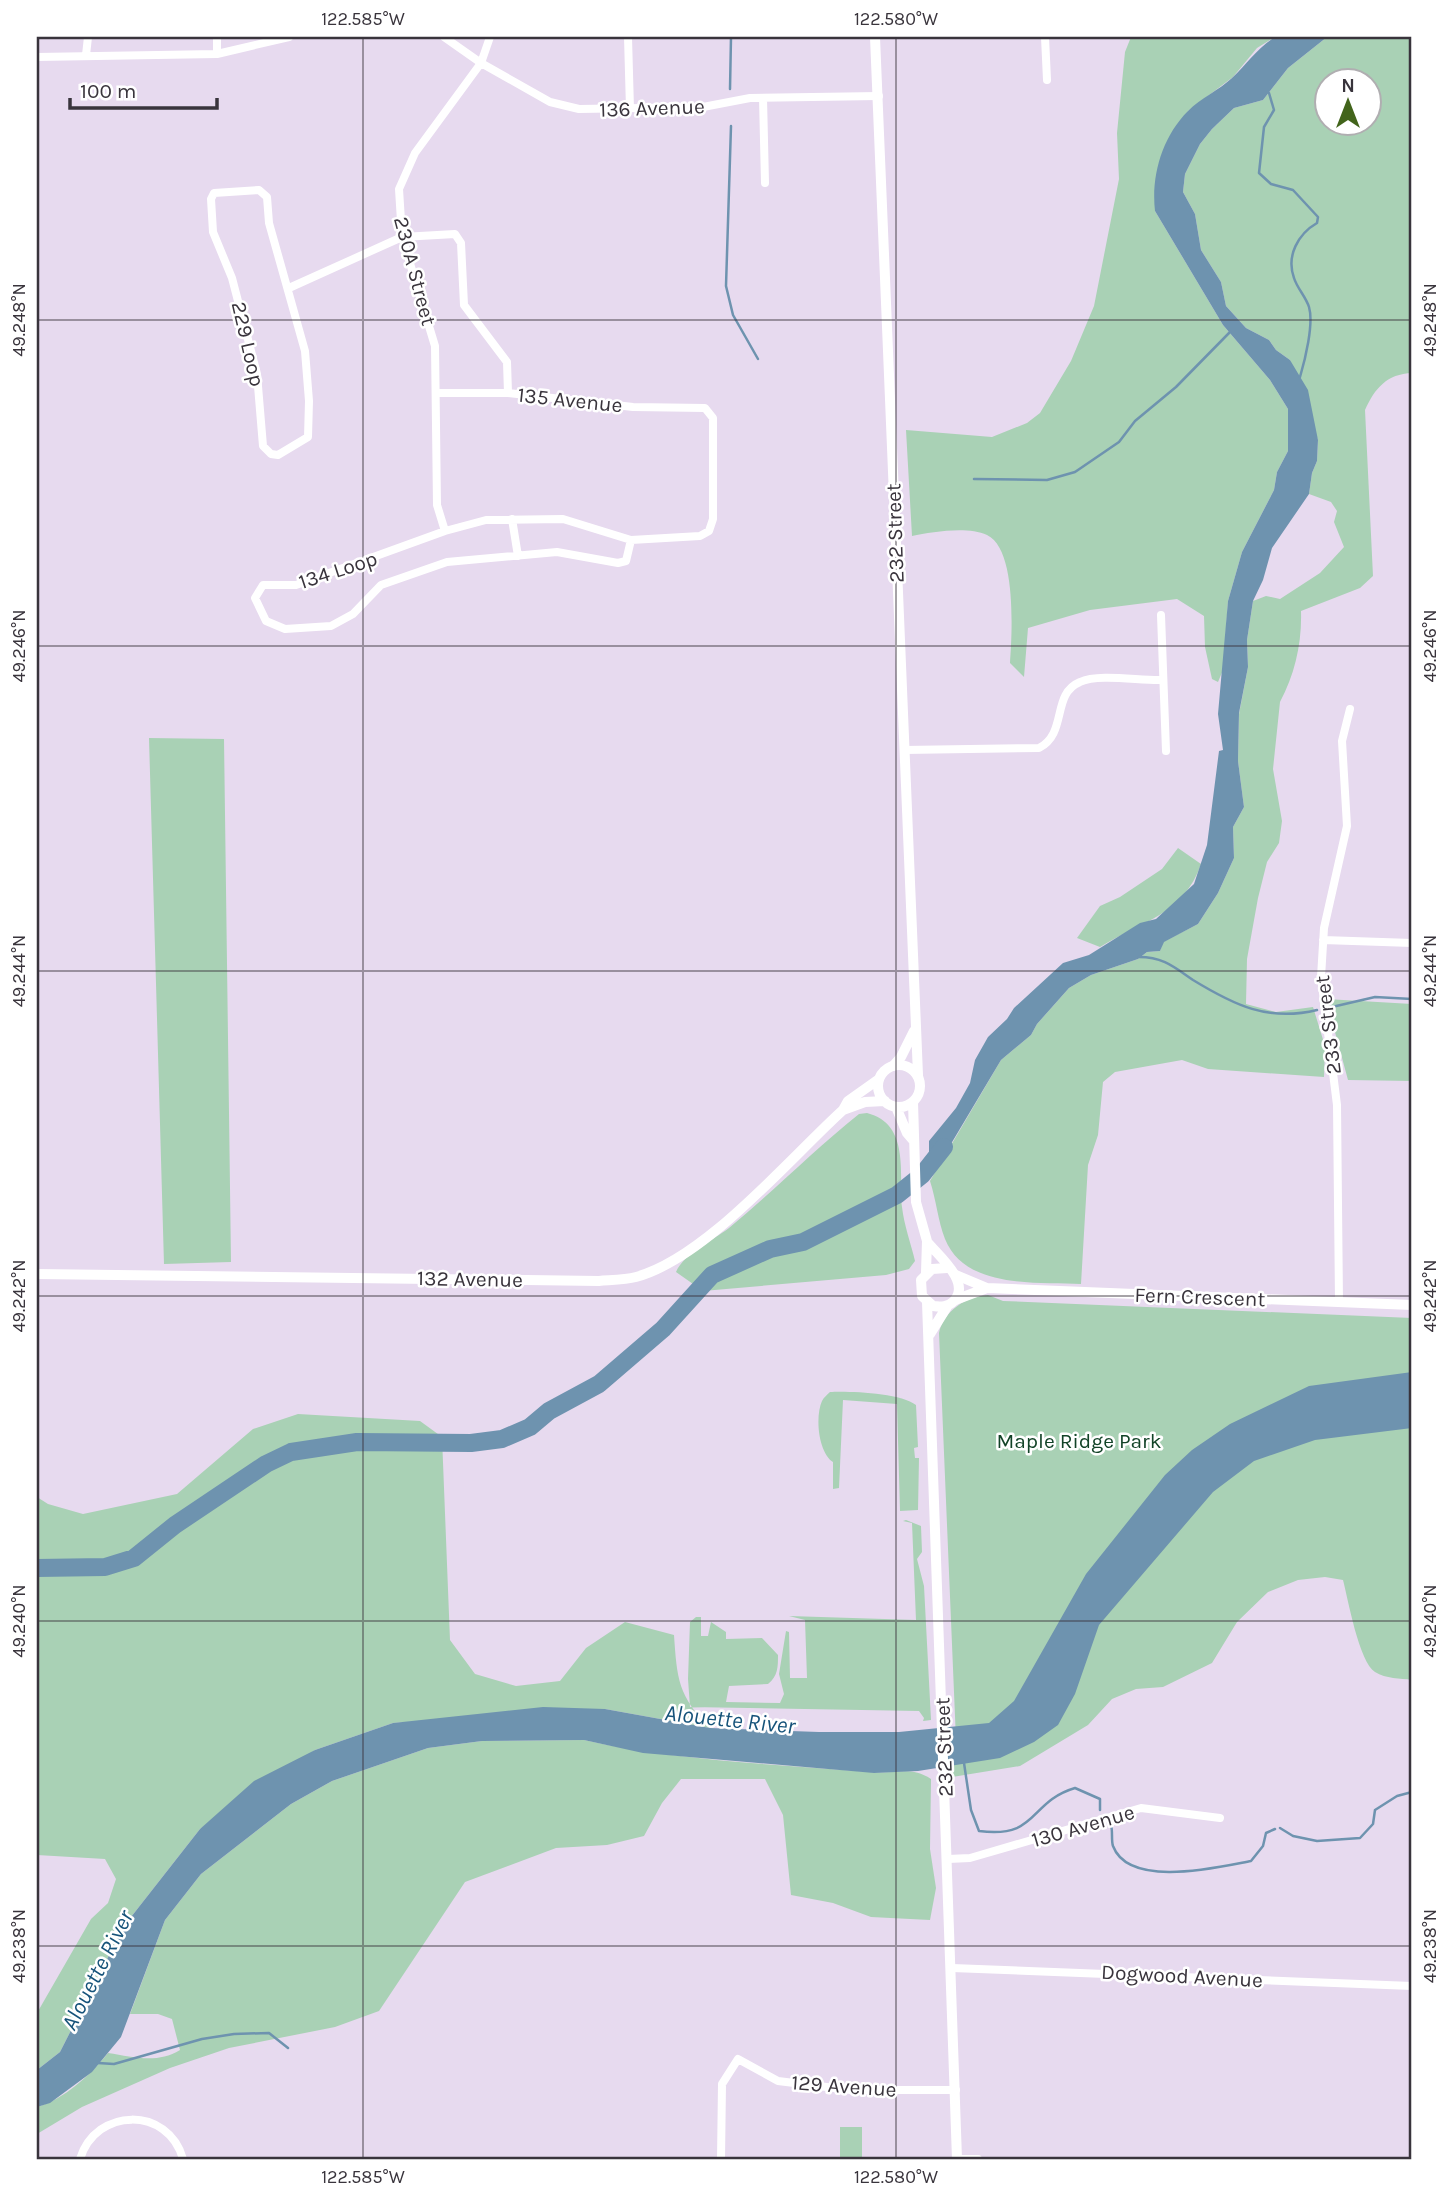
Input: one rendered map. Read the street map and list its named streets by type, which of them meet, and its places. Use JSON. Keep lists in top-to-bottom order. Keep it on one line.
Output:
{"streets":{"main road":["232 Street","132 Avenue"],"street":["136 Avenue","230A Street","229 Loop","135 Avenue","134 Loop","233 Street","Fern Crescent","130 Avenue","Dogwood Avenue","129 Avenue"]},"crossings":[["136 Avenue","230A Street"],["136 Avenue","232 Street"],["230A Street","135 Avenue"],["230A Street","134 Loop"],["135 Avenue","134 Loop"],["232 Street","132 Avenue"],["232 Street","Fern Crescent"],["232 Street","130 Avenue"],["232 Street","Dogwood Avenue"],["232 Street","129 Avenue"],["233 Street","Fern Crescent"]],"water":["Alouette River"],"parks":["Maple Ridge Park"],"scale_bar":"100 m","north":"top","coordinates":["122.585°W","122.580°W","49.248°N","49.246°N","49.244°N","49.242°N","49.240°N","49.238°N"]}
